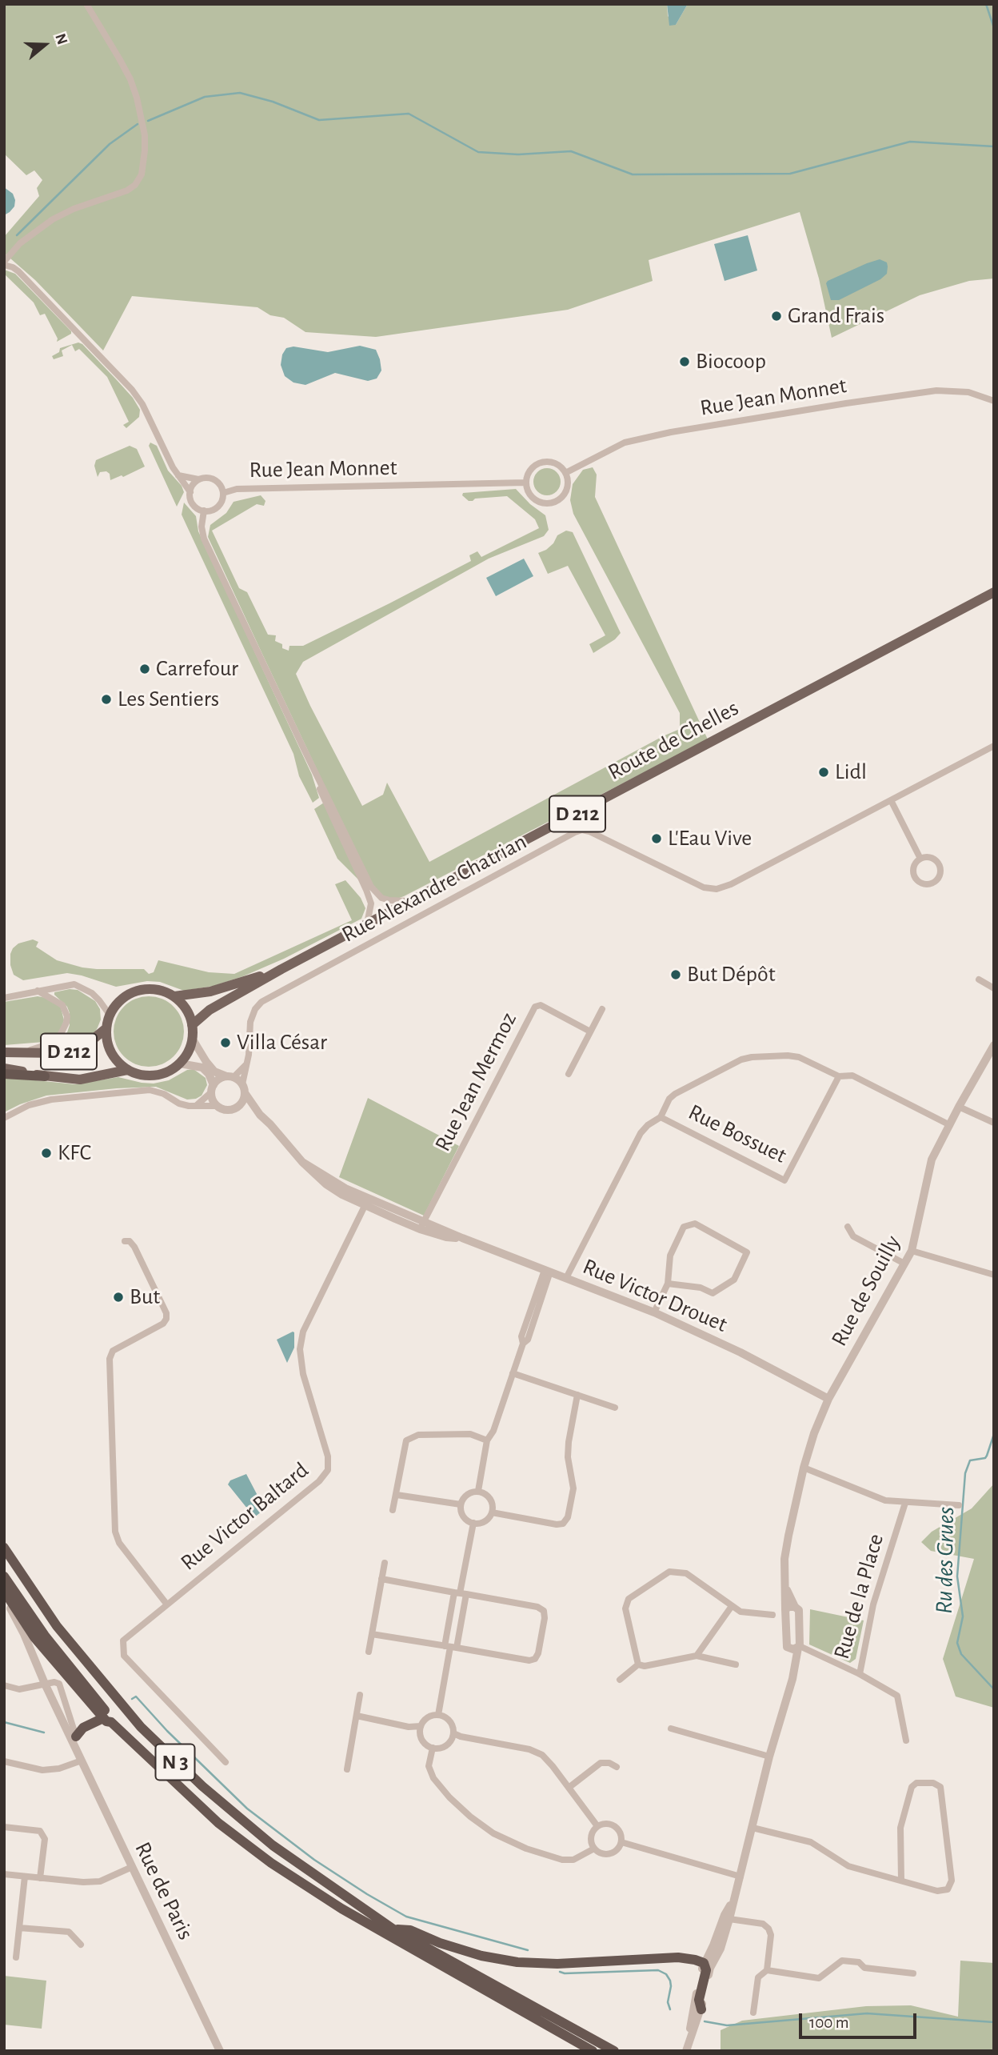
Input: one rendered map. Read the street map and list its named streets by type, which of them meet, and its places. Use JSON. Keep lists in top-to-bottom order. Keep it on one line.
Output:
{"streets":{"highway":["N 3"],"main road":["Route de Chelles","D 212"],"street":["Rue Jean Monnet","Rue Alexandre Chatrian","Rue Jean Mermoz","Rue Bossuet","Rue de Souilly","Rue Victor Drouet","Rue Victor Baltard","Rue de la Place","Rue de Paris"]},"crossings":[["Route de Chelles","D 212"],["Rue Alexandre Chatrian","Rue Victor Drouet"],["Rue Jean Mermoz","Rue Victor Drouet"],["Rue de Souilly","Rue Victor Drouet"],["Rue Victor Drouet","Rue Victor Baltard"]],"water":["Ru des Grues"],"places":["Grand Frais","Biocoop","Carrefour","Les Sentiers","Lidl","L'Eau Vive","But Dépôt","Villa César","KFC","But"],"scale_bar":"100 m","north":"right"}
